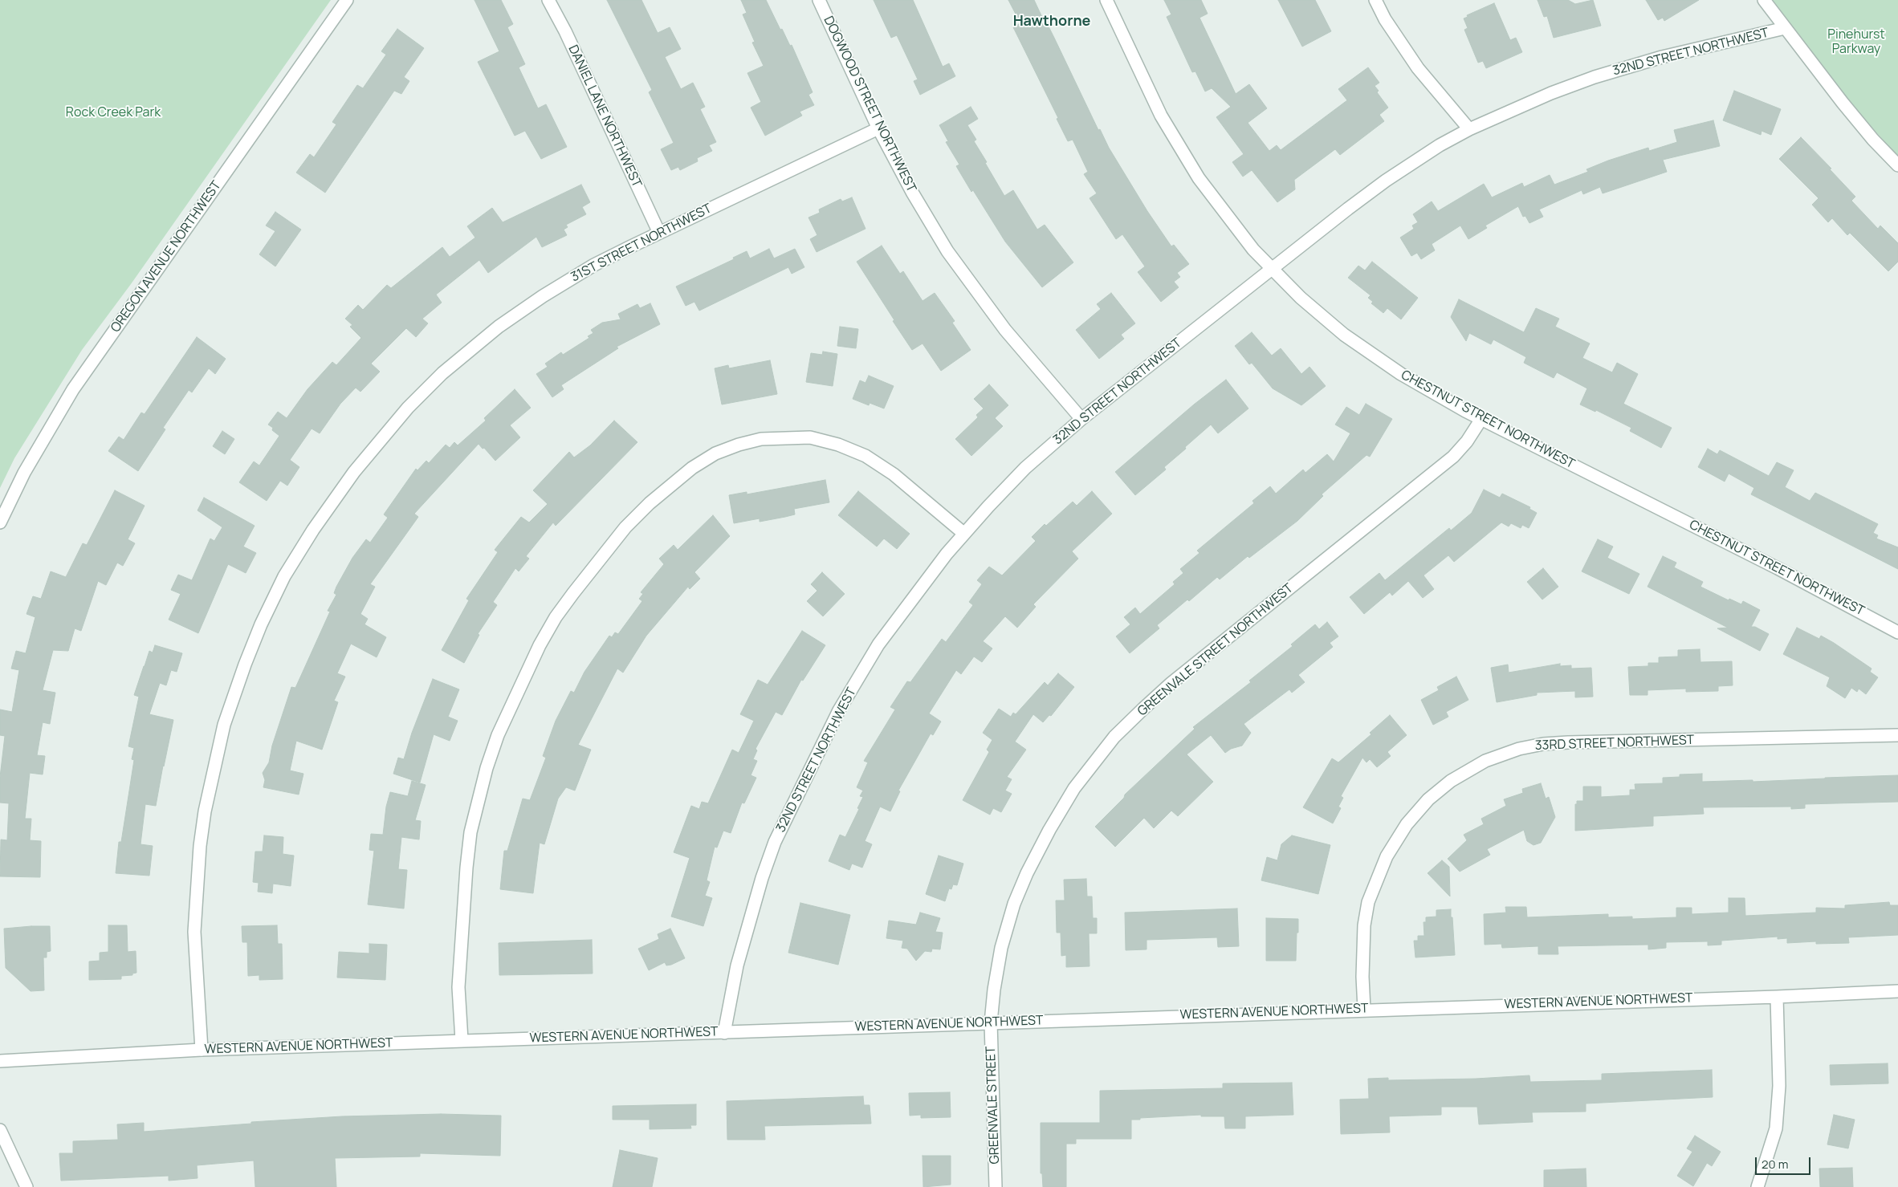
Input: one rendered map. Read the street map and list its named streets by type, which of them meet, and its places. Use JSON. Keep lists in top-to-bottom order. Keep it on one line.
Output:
{"streets":{"street":["32ND STREET NORTHWEST","DOGWOOD STREET NORTHWEST","DANIEL LANE NORTHWEST","31ST STREET NORTHWEST","OREGON AVENUE NORTHWEST","CHESTNUT STREET NORTHWEST","GREENVALE STREET NORTHWEST","33RD STREET NORTHWEST","WESTERN AVENUE NORTHWEST","GREENVALE STREET"]},"crossings":[["32ND STREET NORTHWEST","DOGWOOD STREET NORTHWEST"],["32ND STREET NORTHWEST","CHESTNUT STREET NORTHWEST"],["32ND STREET NORTHWEST","WESTERN AVENUE NORTHWEST"],["DOGWOOD STREET NORTHWEST","31ST STREET NORTHWEST"],["DANIEL LANE NORTHWEST","31ST STREET NORTHWEST"],["31ST STREET NORTHWEST","WESTERN AVENUE NORTHWEST"],["CHESTNUT STREET NORTHWEST","GREENVALE STREET NORTHWEST"],["GREENVALE STREET NORTHWEST","WESTERN AVENUE NORTHWEST"],["GREENVALE STREET NORTHWEST","GREENVALE STREET"],["33RD STREET NORTHWEST","WESTERN AVENUE NORTHWEST"],["WESTERN AVENUE NORTHWEST","GREENVALE STREET"]],"districts":["Hawthorne"],"parks":["Pinehurst Parkway","Rock Creek Park"],"scale_bar":"20 m"}
